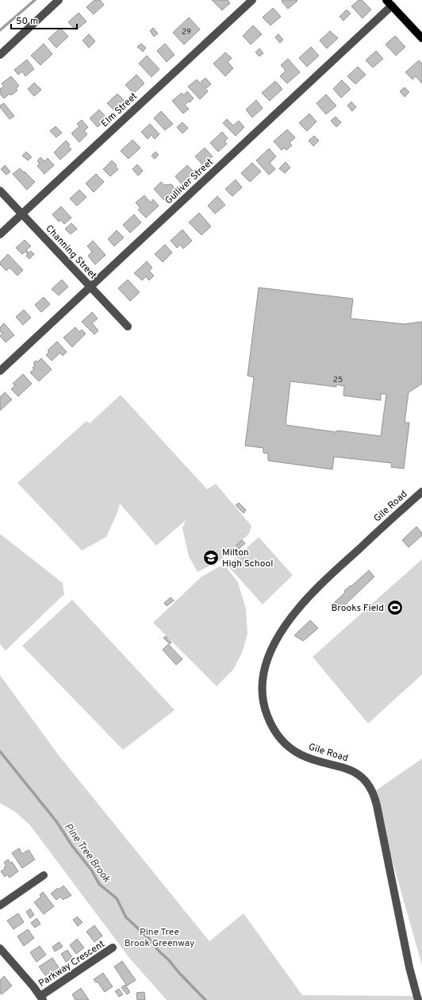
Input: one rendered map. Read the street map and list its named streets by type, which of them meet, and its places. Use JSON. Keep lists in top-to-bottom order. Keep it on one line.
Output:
{"streets":{"street":["Elm Street","Gulliver Street","Channing Street","Gile Road","Parkway Crescent"]},"crossings":[["Elm Street","Channing Street"],["Gulliver Street","Channing Street"]],"water":["Pine Tree Brook"],"parks":["Pine Tree Brook Greenway"],"places":{"school or university":["Milton High School"],"sports":["Brooks Field"]},"house_numbers":["29","25"],"scale_bar":"50 m"}
